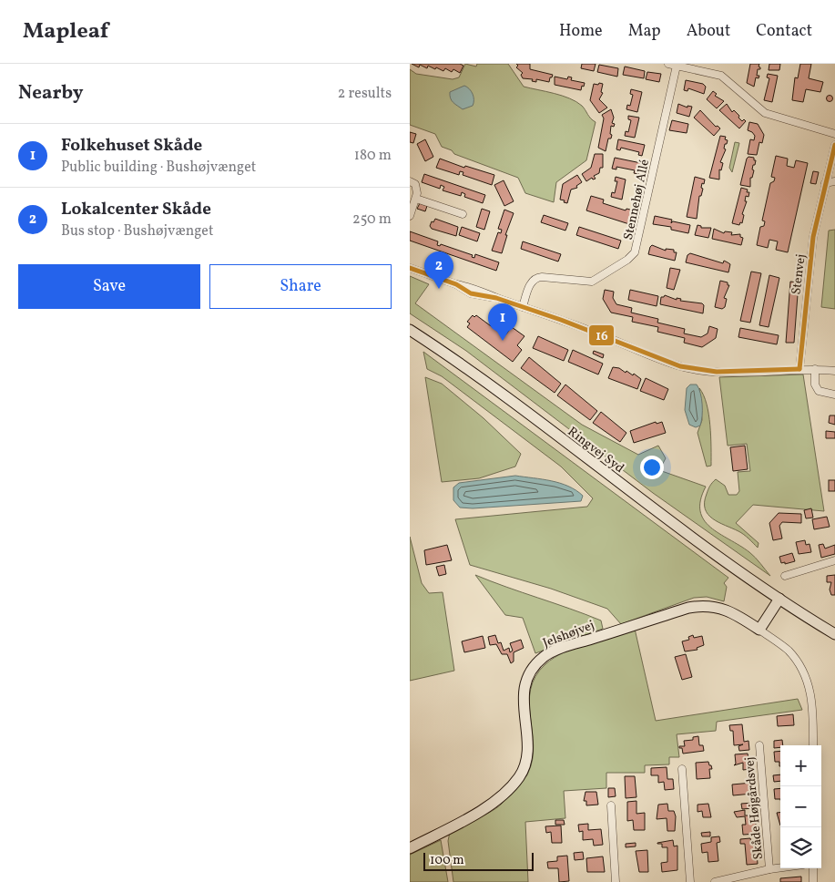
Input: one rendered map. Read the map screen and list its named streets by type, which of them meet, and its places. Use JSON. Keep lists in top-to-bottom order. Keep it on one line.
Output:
{"streets":{"street":["Stennehøj Allé","Stenvej","Ringvej Syd","Jelshøjvej","Skåde Højgårdsvej"]},"lines":["transit line 16"],"scale_bar":"100 m","page":{"header":"Mapleaf","nav":["Home","Map","About","Contact"],"heading":["Nearby","2 results"],"list":[{"mark":"1","name":"Folkehuset Skåde","note":"Public building · Bushøjvænget","value":"180 m"},{"mark":"2","name":"Lokalcenter Skåde","note":"Bus stop · Bushøjvænget","value":"250 m"}],"buttons":["Save","Share"],"pins":["2","1"],"map_buttons":["+","−"],"scale":"100 m"}}
